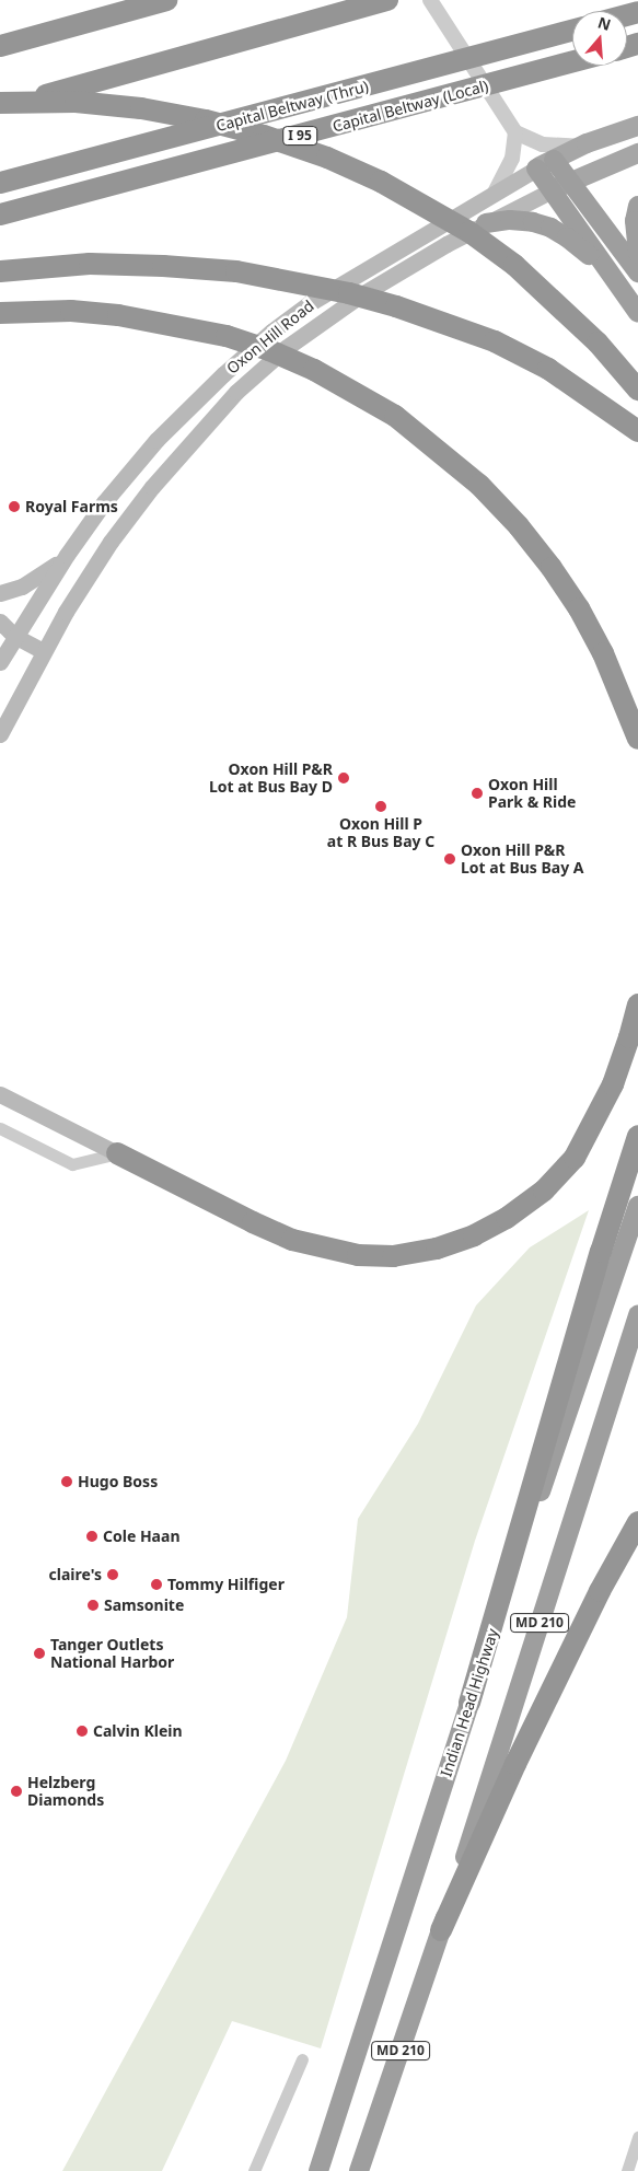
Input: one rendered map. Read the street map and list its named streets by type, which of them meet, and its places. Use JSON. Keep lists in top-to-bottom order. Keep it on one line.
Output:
{"streets":{"highway":["Capital Beltway (Thru)","Capital Beltway (Local)","I 95","MD 210","Indian Head Highway"],"main road":["Oxon Hill Road"]},"places":["Royal Farms","Oxon Hill P&R Lot at Bus Bay D","Oxon Hill Park & Ride","Oxon Hill P at R Bus Bay C","Oxon Hill P&R Lot at Bus Bay A","Hugo Boss","Cole Haan","claire's","Tommy Hilfiger","Samsonite","Tanger Outlets National Harbor","Calvin Klein","Helzberg Diamonds"],"north":"top"}
